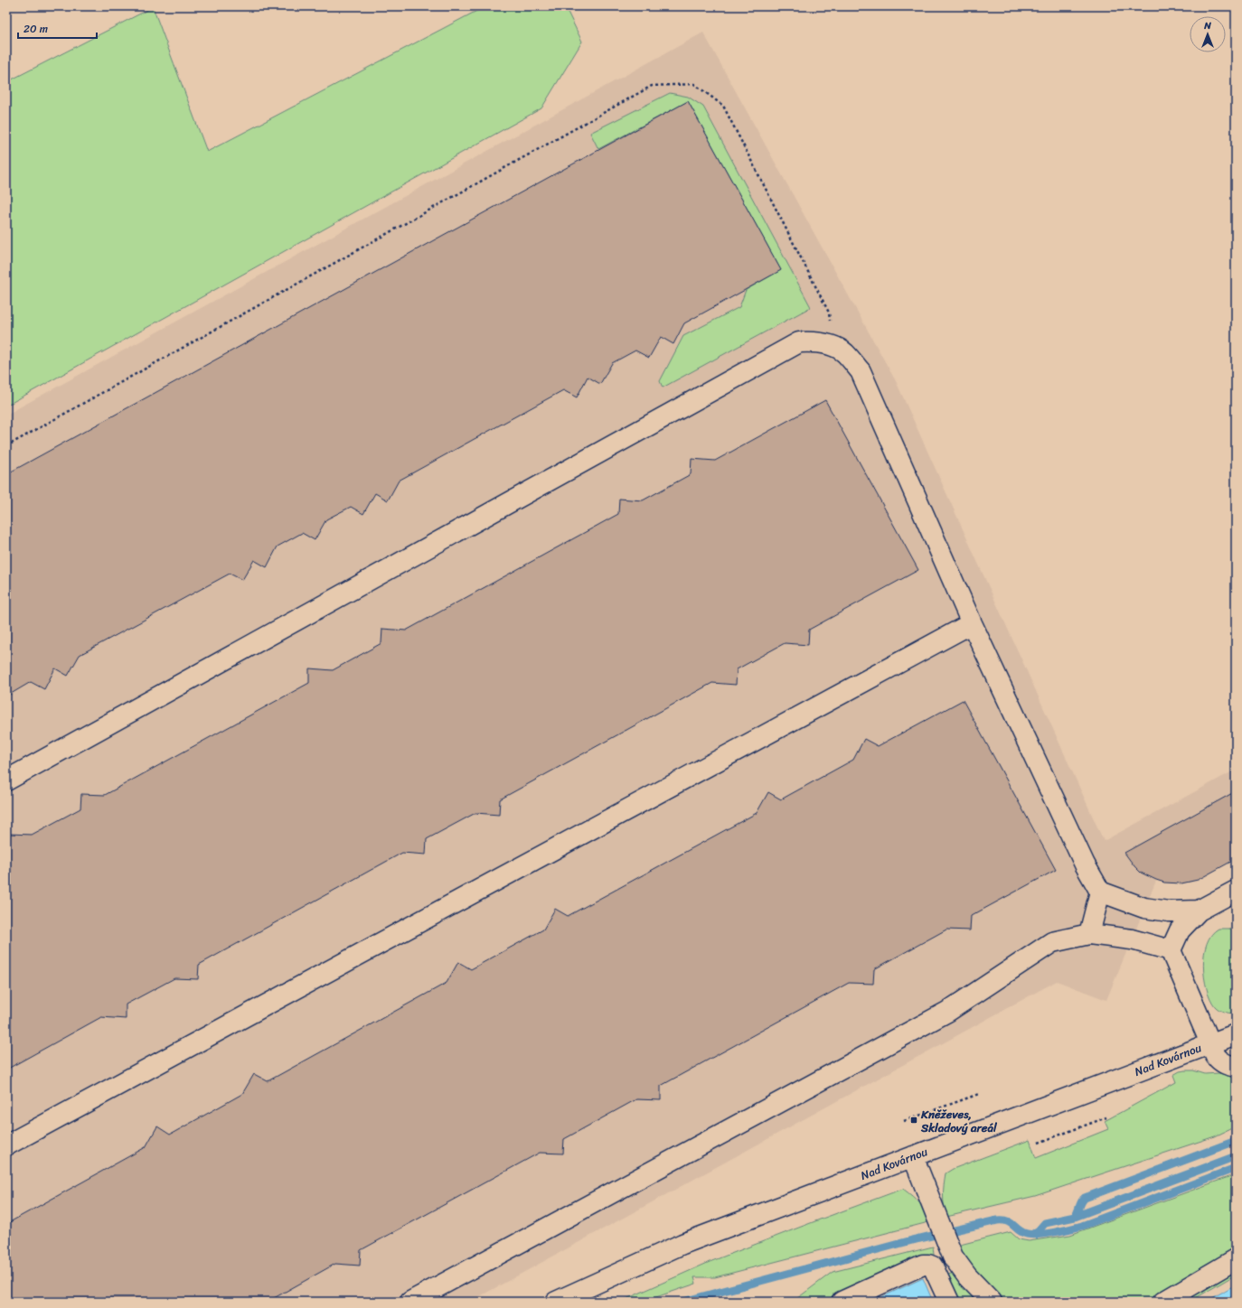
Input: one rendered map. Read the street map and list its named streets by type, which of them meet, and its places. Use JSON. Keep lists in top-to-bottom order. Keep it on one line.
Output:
{"streets":{"street":["Nad Kovárnou"]},"places":{"transit":["Kněževes, Skladový areál"]},"scale_bar":"20 m","north":"top"}
